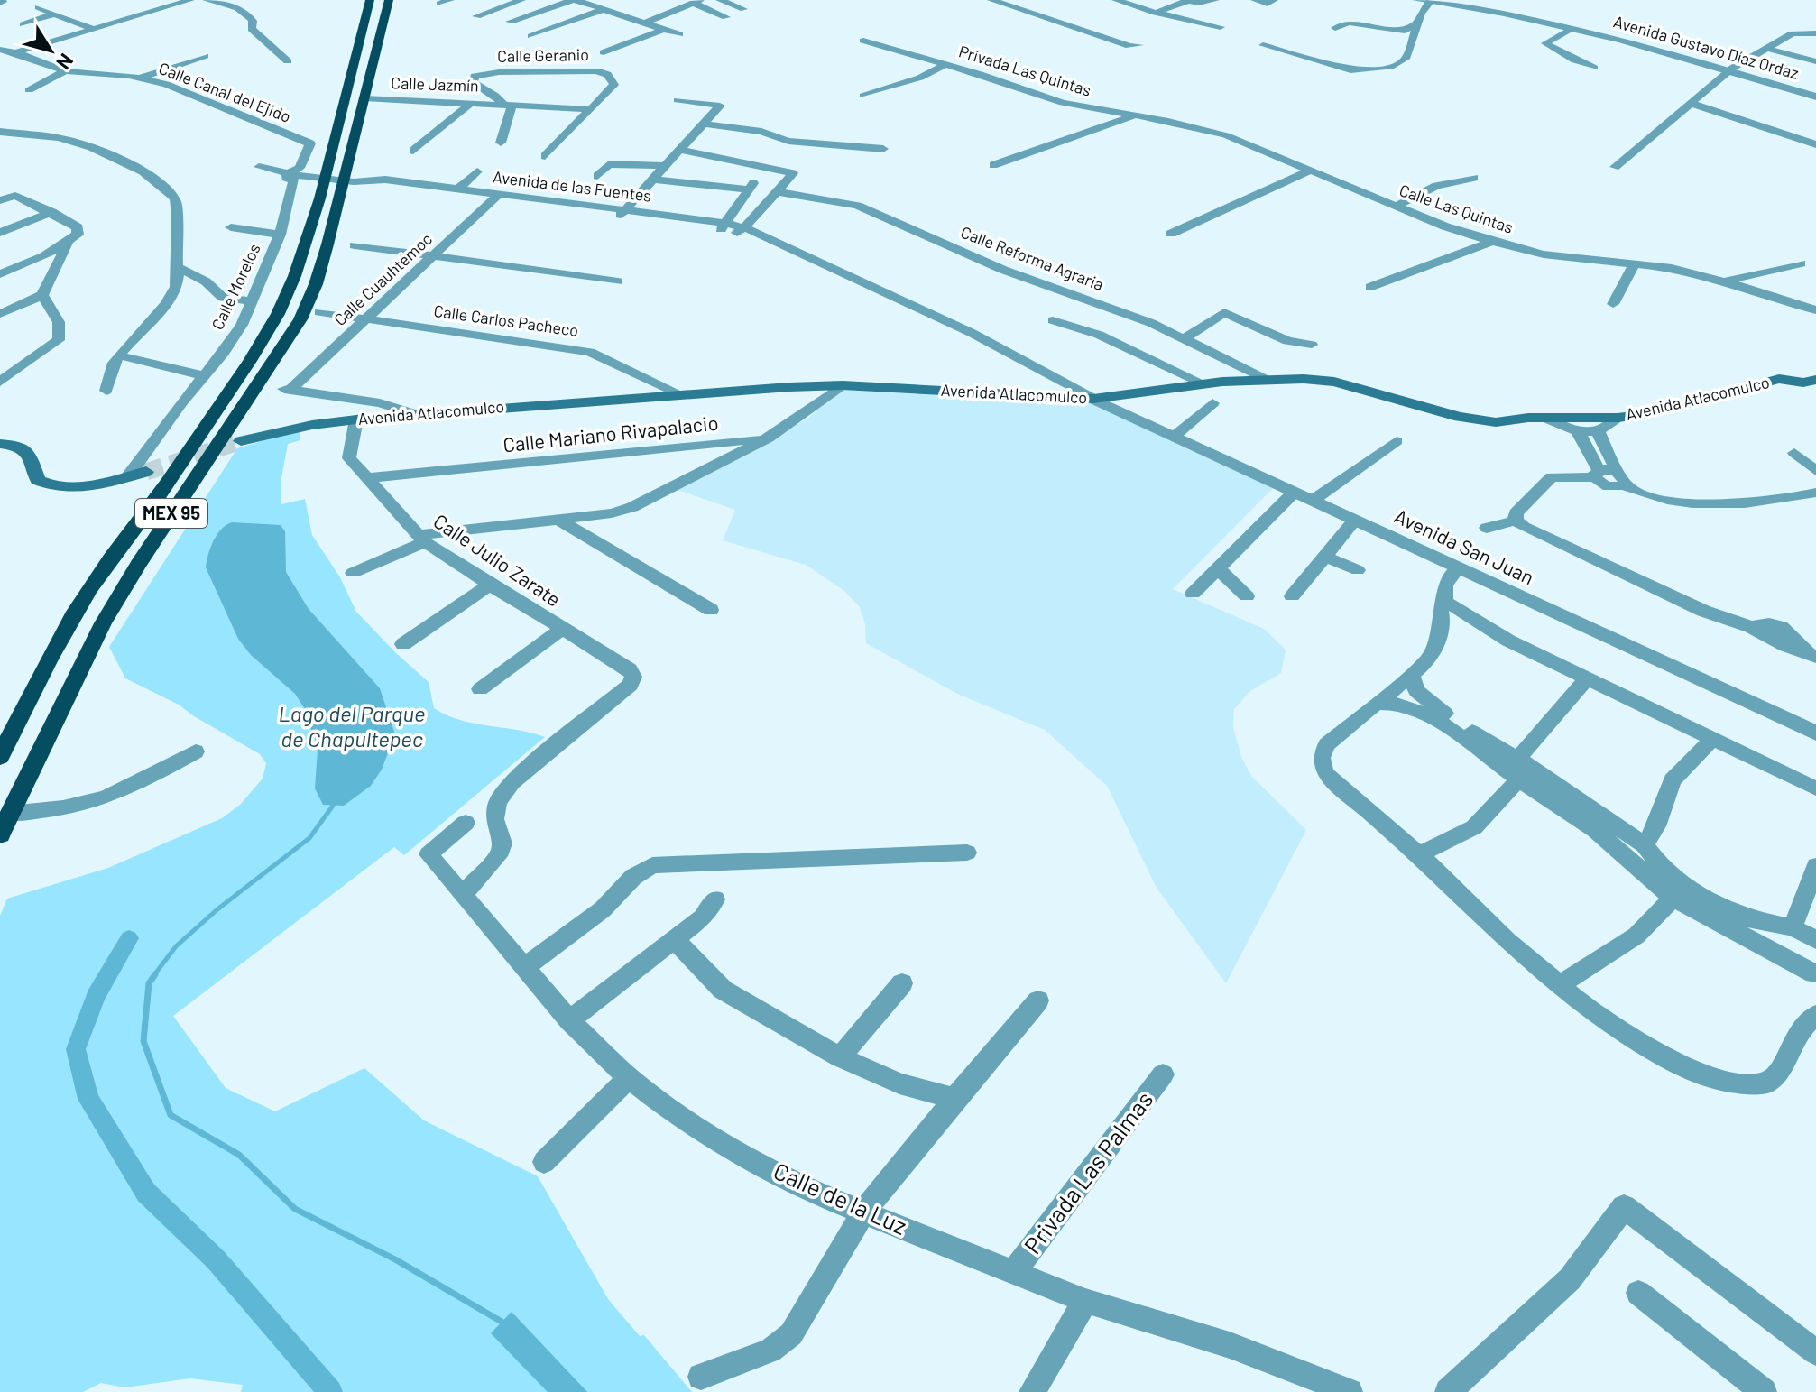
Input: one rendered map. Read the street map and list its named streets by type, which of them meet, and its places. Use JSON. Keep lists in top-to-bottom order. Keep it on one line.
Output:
{"streets":{"highway":["MEX 95"],"main road":["Avenida Atlacomulco"],"street":["Avenida Gustavo Díaz Ordaz","Calle Geranio","Privada Las Quintas","Calle Jazmín","Calle Canal del Ejido","Avenida de las Fuentes","Calle Las Quintas","Calle Reforma Agraria","Calle Cuauhtémoc","Calle Morelos","Calle Carlos Pacheco","Calle Mariano Rivapalacio","Avenida San Juan","Calle Julio Zarate","Privada Las Palmas","Calle de la Luz"]},"crossings":[["Calle Geranio","Calle Jazmín"],["Privada Las Quintas","Calle Las Quintas"],["Calle Jazmín","MEX 95"],["Calle Canal del Ejido","Calle Morelos"],["Avenida de las Fuentes","Calle Cuauhtémoc"],["Avenida de las Fuentes","Avenida Atlacomulco"],["Avenida de las Fuentes","Avenida San Juan"],["Calle Reforma Agraria","Avenida Atlacomulco"],["Calle Cuauhtémoc","Calle Carlos Pacheco"],["Calle Cuauhtémoc","Avenida Atlacomulco"],["Calle Carlos Pacheco","Avenida Atlacomulco"],["Avenida Atlacomulco","Calle Mariano Rivapalacio"],["Avenida Atlacomulco","Avenida San Juan"],["Avenida Atlacomulco","Calle Julio Zarate"],["Calle Mariano Rivapalacio","Calle Julio Zarate"],["Calle Julio Zarate","Calle de la Luz"],["Privada Las Palmas","Calle de la Luz"]],"water":["Lago del Parque de Chapultepec"],"north":"bottom right"}
